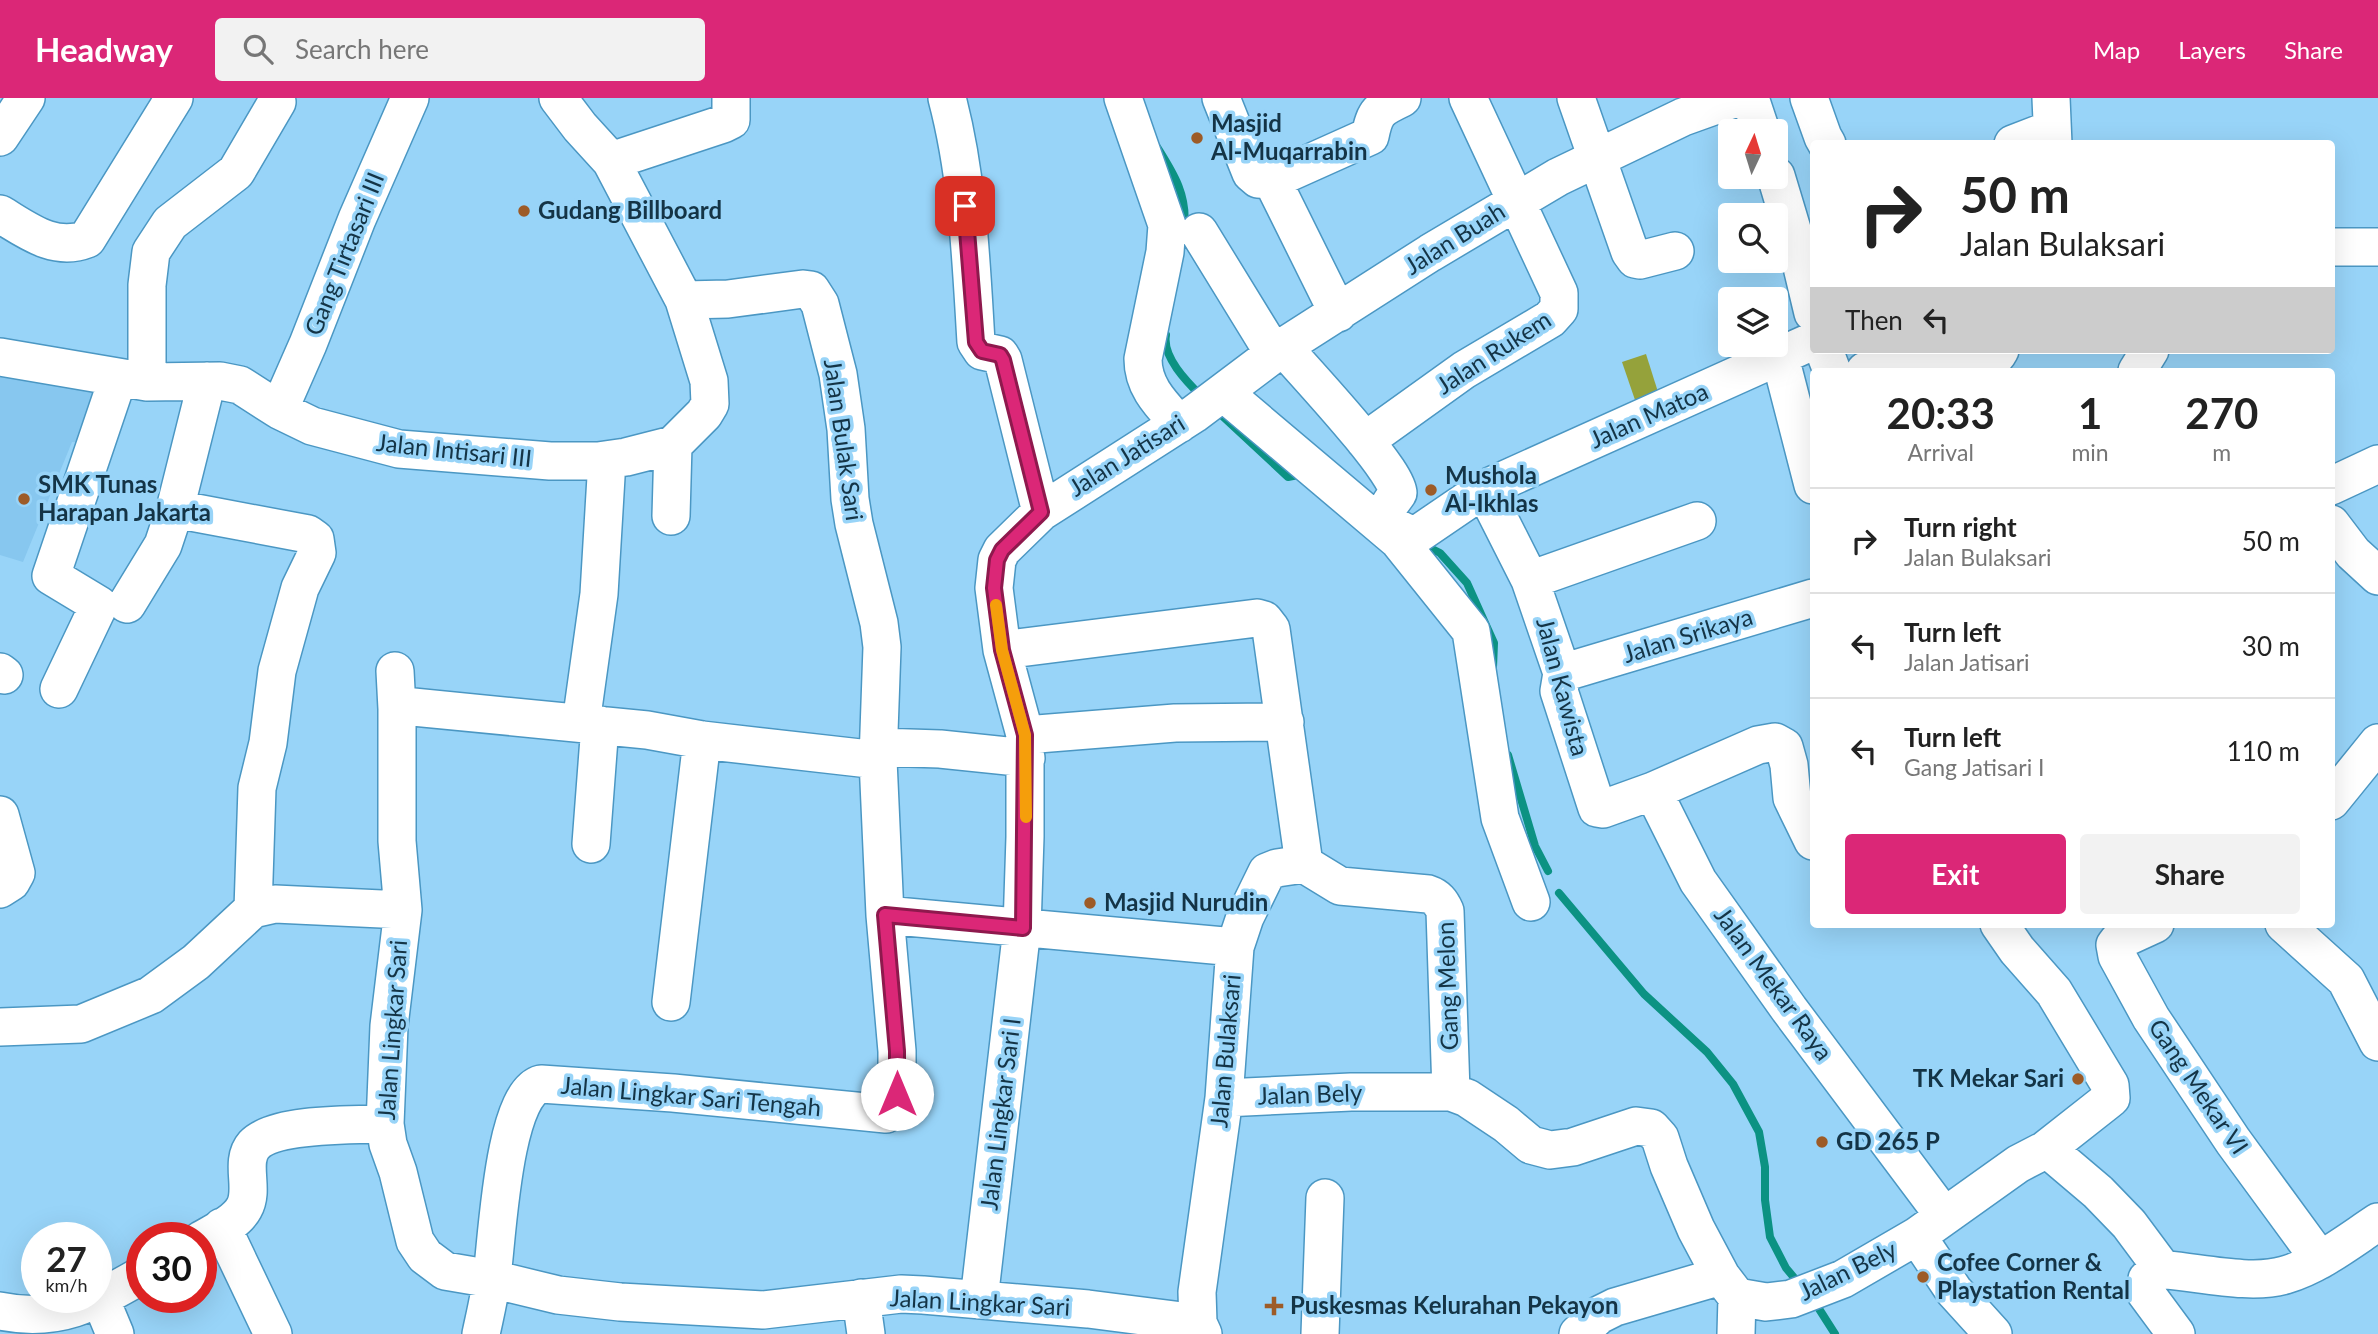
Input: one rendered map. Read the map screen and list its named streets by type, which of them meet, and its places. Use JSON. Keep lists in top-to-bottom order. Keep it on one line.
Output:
{"streets":{"street":["Jalan Buah","Gang Tirtasari III","Jalan Rukem","Jalan Matoa","Jalan Bulak Sari","Jalan Intisari III","Jalan Jatisari","Jalan Srikaya","Jalan Kawista","Jalan Mekar Raya","Gang Melon","Jalan Lingkar Sari","Jalan Bulaksari","Gang Mekar VI","Jalan Bely","Jalan Lingkar Sari Tengah","Jalan Lingkar Sari I"]},"crossings":[["Jalan Buah","Jalan Rukem"],["Jalan Buah","Jalan Jatisari"],["Gang Tirtasari III","Jalan Intisari III"],["Jalan Matoa","Jalan Kawista"],["Jalan Bulak Sari","Jalan Bulaksari"],["Jalan Bulak Sari","Jalan Lingkar Sari Tengah"],["Jalan Jatisari","Jalan Bulaksari"],["Jalan Jatisari","Jalan Lingkar Sari I"],["Jalan Srikaya","Jalan Kawista"],["Jalan Kawista","Jalan Mekar Raya"],["Jalan Mekar Raya","Jalan Bely"],["Gang Melon","Jalan Bely"],["Jalan Lingkar Sari","Jalan Bulaksari"],["Jalan Lingkar Sari","Jalan Lingkar Sari Tengah"],["Jalan Lingkar Sari","Jalan Lingkar Sari I"],["Jalan Bulaksari","Jalan Bely"],["Jalan Bulaksari","Jalan Lingkar Sari Tengah"],["Jalan Bulaksari","Jalan Lingkar Sari I"]],"places":{"other":["Masjid Al-Muqarrabin","Gudang Billboard","Mushola Al-Ikhlas","SMK Tunas Harapan Jakarta","Masjid Nurudin","TK Mekar Sari","GD 265 P","Cofee Corner & Playstation Rental"],"health":["Puskesmas Kelurahan Pekayon"]},"north":"top","page":{"header":"Headway","search":"Search here","nav":["Map","Layers","Share"],"turn":["50 m","Jalan Bulaksari"],"then":"Then","eta":["20:33","Arrival","1","min","270","m"],"list":[{"name":"Turn right","note":"Jalan Bulaksari","value":"50 m"},{"name":"Turn left","note":"Jalan Jatisari","value":"30 m"},{"name":"Turn left","note":"Gang Jatisari I","value":"110 m"}],"buttons":["Exit","Share"],"speed":"27 km/h","limit":"30"}}
